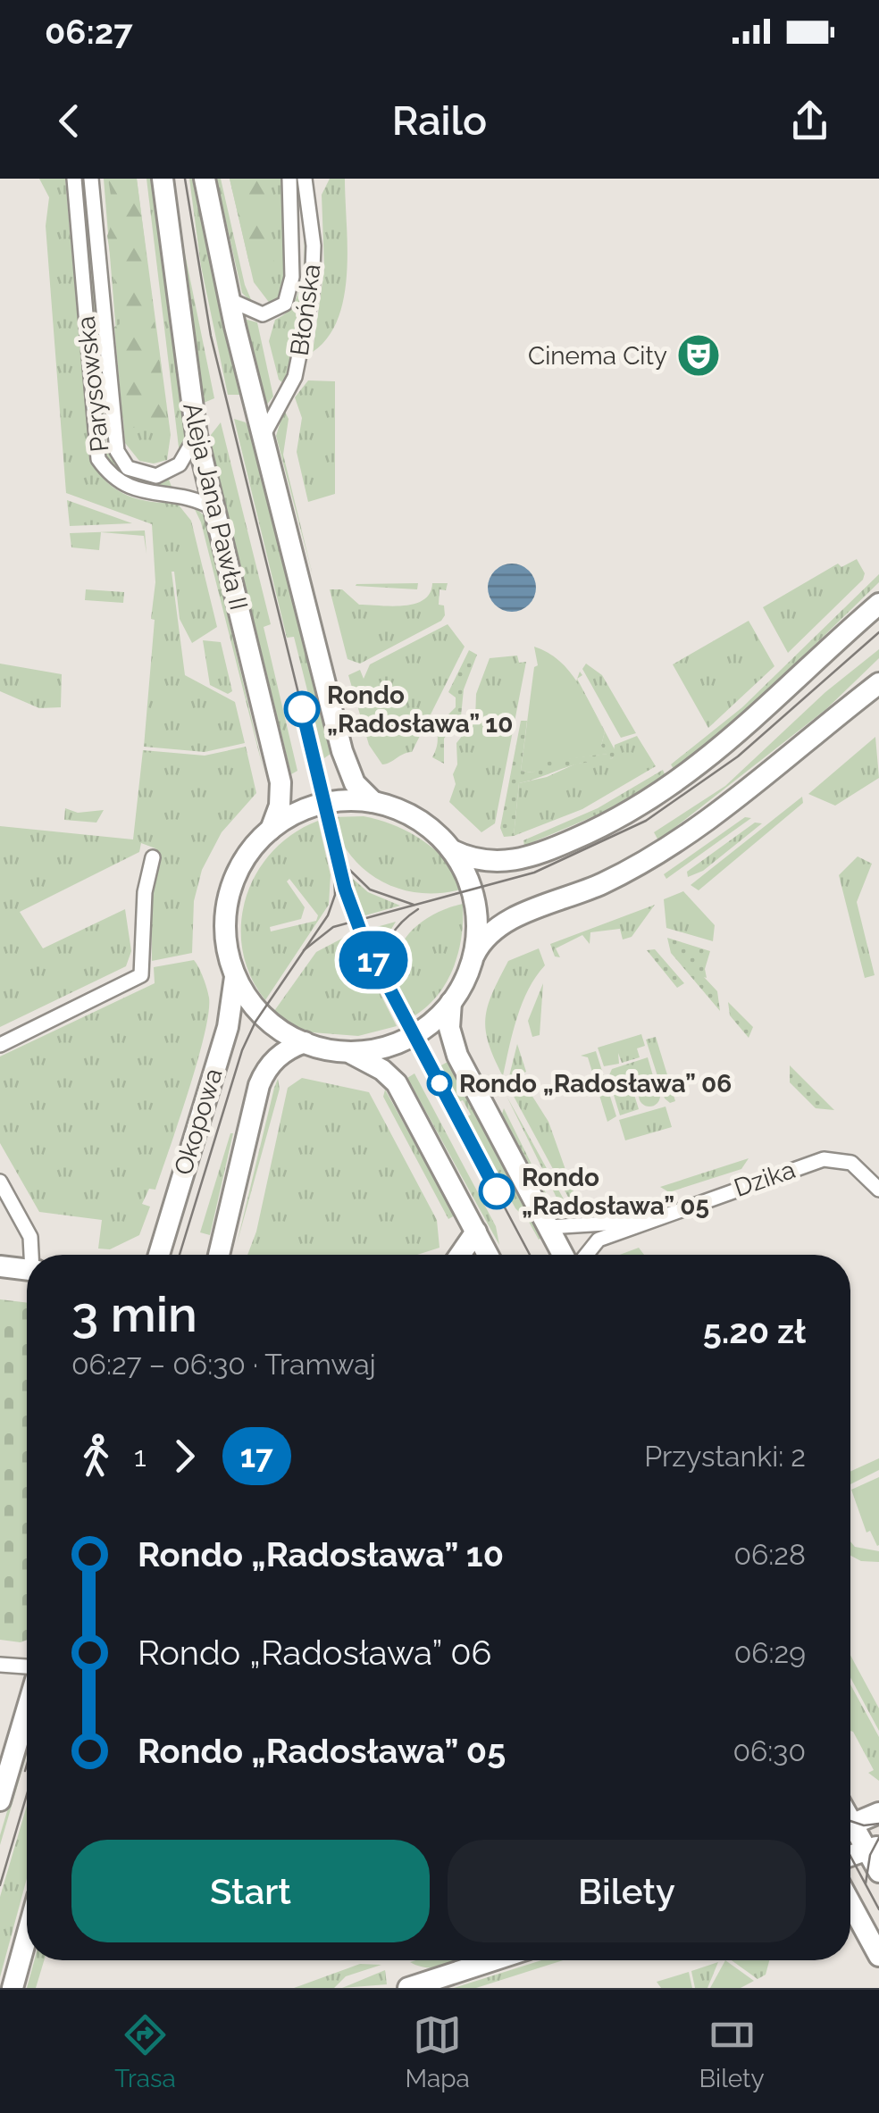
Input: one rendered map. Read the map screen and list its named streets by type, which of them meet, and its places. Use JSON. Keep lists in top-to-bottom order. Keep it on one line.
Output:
{"streets":{"main road":["Aleja Jana Pawła II","Okopowa"],"street":["Błońska","Parysowska","Dzika"]},"crossings":[["Parysowska","Aleja Jana Pawła II"],["Aleja Jana Pawła II","Okopowa"]],"places":{"theatre":["Cinema City"],"other":["Rondo „Radosława” 10","Rondo „Radosława” 06","Rondo „Radosława” 05"]},"lines":["tram line 17"],"page":{"status":"06:27","header":"Railo","on_map":"17","heading":["3 min","06:27 – 06:30 · Tramwaj","5.20 zł"],"legs":["1","17","Przystanki: 2"],"list":[{"name":"Rondo „Radosława” 10","value":"06:28"},{"name":"Rondo „Radosława” 06","value":"06:29"},{"name":"Rondo „Radosława” 05","value":"06:30"}],"buttons":["Start","Bilety"],"tabs":["Trasa","Mapa","Bilety"]}}
